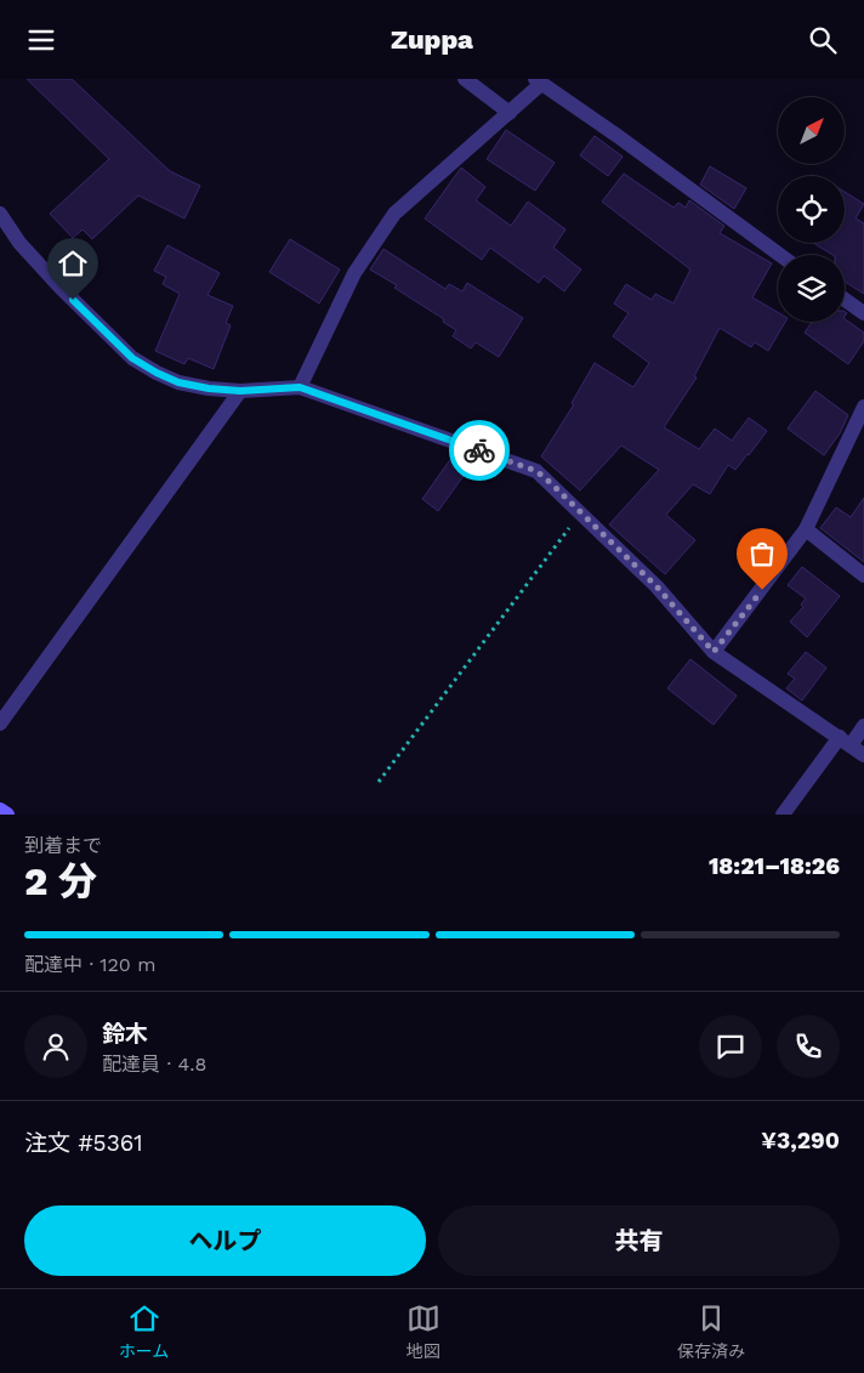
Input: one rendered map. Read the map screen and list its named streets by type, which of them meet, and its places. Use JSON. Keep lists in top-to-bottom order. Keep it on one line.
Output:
{"north":"top right","page":{"header":"Zuppa","heading":["2 分","到着まで","18:21–18:26"],"panel":["鈴木","配達員 · 4.8","注文 #5361","¥3,290"],"bar":"配達中 · 120 m","buttons":["ヘルプ","共有"],"tabs":["ホーム","地図","保存済み"]}}
